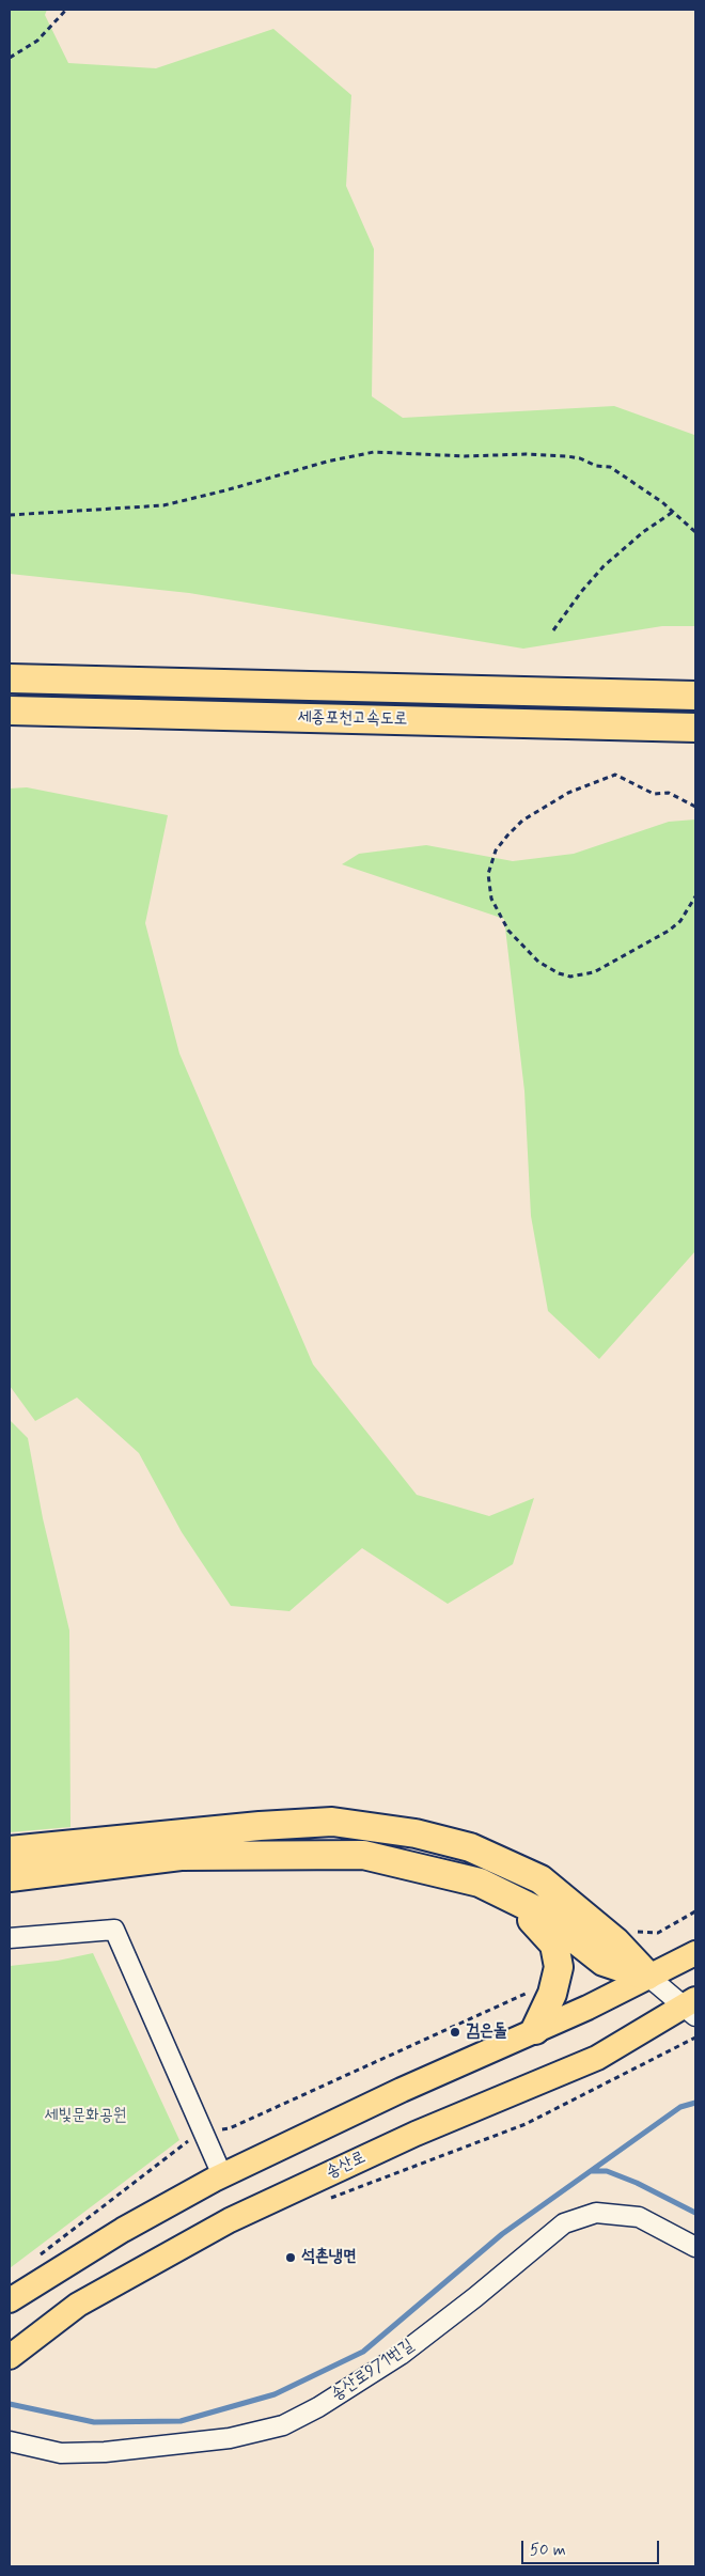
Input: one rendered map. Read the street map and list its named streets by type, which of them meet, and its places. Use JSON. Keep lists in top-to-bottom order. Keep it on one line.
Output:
{"streets":{"highway":["세종포천고속도로"],"main road":["송산로"],"street":["송산로971번길"]},"parks":["세빛문화공원"],"places":["검은돌","석촌냉면"],"scale_bar":"50 m"}
